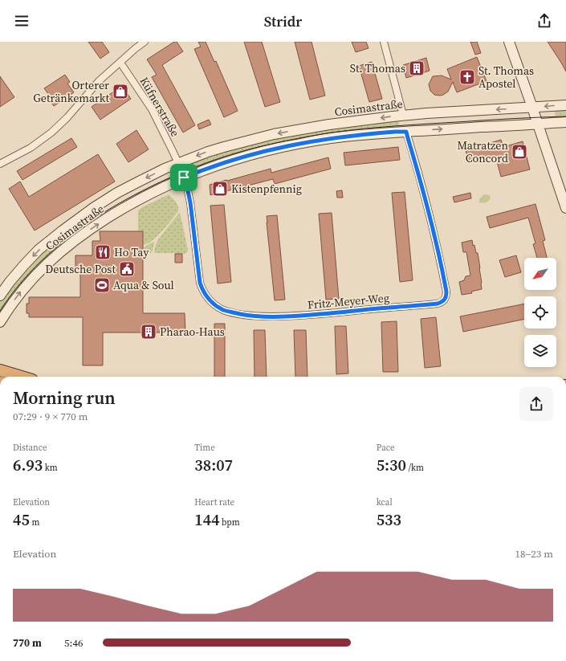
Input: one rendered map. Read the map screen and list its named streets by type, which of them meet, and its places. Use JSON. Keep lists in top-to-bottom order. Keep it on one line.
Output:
{"streets":{"main road":["Cosimastraße"],"street":["Küfnerstraße","Fritz-Meyer-Weg"]},"crossings":[["Küfnerstraße","Cosimastraße"],["Cosimastraße","Fritz-Meyer-Weg"]],"places":{"building":["St. Thomas","Pharao-Haus"],"church":["St. Thomas Apostel"],"shop":["Orterer Getränkemarkt","Matratzen Concord","Kistenpfennig"],"restaurant":["Ho Tay"],"public building":["Deutsche Post"],"sports":["Aqua & Soul"]},"north":"bottom left","page":{"header":"Stridr","heading":["Morning run","07:29 · 9 × 770 m"],"stats":[["Distance","6.93 km"],["Time","38:07"],["Pace","5:30 /km"],["Elevation","45 m"],["Heart rate","144 bpm"],["kcal","533"]],"chart":["Elevation","18–23 m"],"list":[{"name":"770 m","note":"5:46"}]}}
